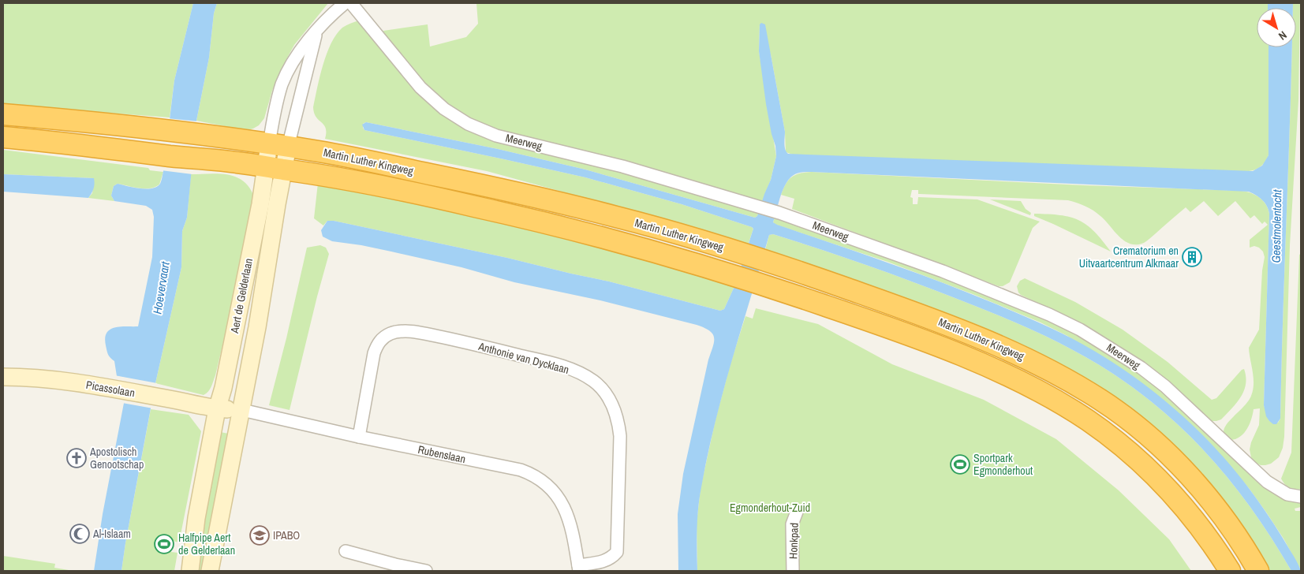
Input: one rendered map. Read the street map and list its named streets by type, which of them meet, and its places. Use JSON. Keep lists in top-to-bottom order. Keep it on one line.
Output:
{"streets":{"highway":["Martin Luther Kingweg"],"street":["Meerweg","Aert de Gelderlaan","Anthonie van Dycklaan","Picassolaan","Rubenslaan","Honkpad"]},"crossings":[["Martin Luther Kingweg","Aert de Gelderlaan"],["Aert de Gelderlaan","Picassolaan"],["Aert de Gelderlaan","Rubenslaan"],["Anthonie van Dycklaan","Rubenslaan"],["Picassolaan","Rubenslaan"]],"water":["Geestmolentocht","Hoevervaart"],"parks":["Egmonderhout-Zuid"],"places":{"building":["Crematorium en Uitvaartcentrum Alkmaar"],"church":["Apostolisch Genootschap"],"sports":["Sportpark Egmonderhout","Halfpipe Aert de Gelderlaan"],"mosque":["Al-Islaam"],"school or university":["IPABO"]},"north":"bottom right"}
